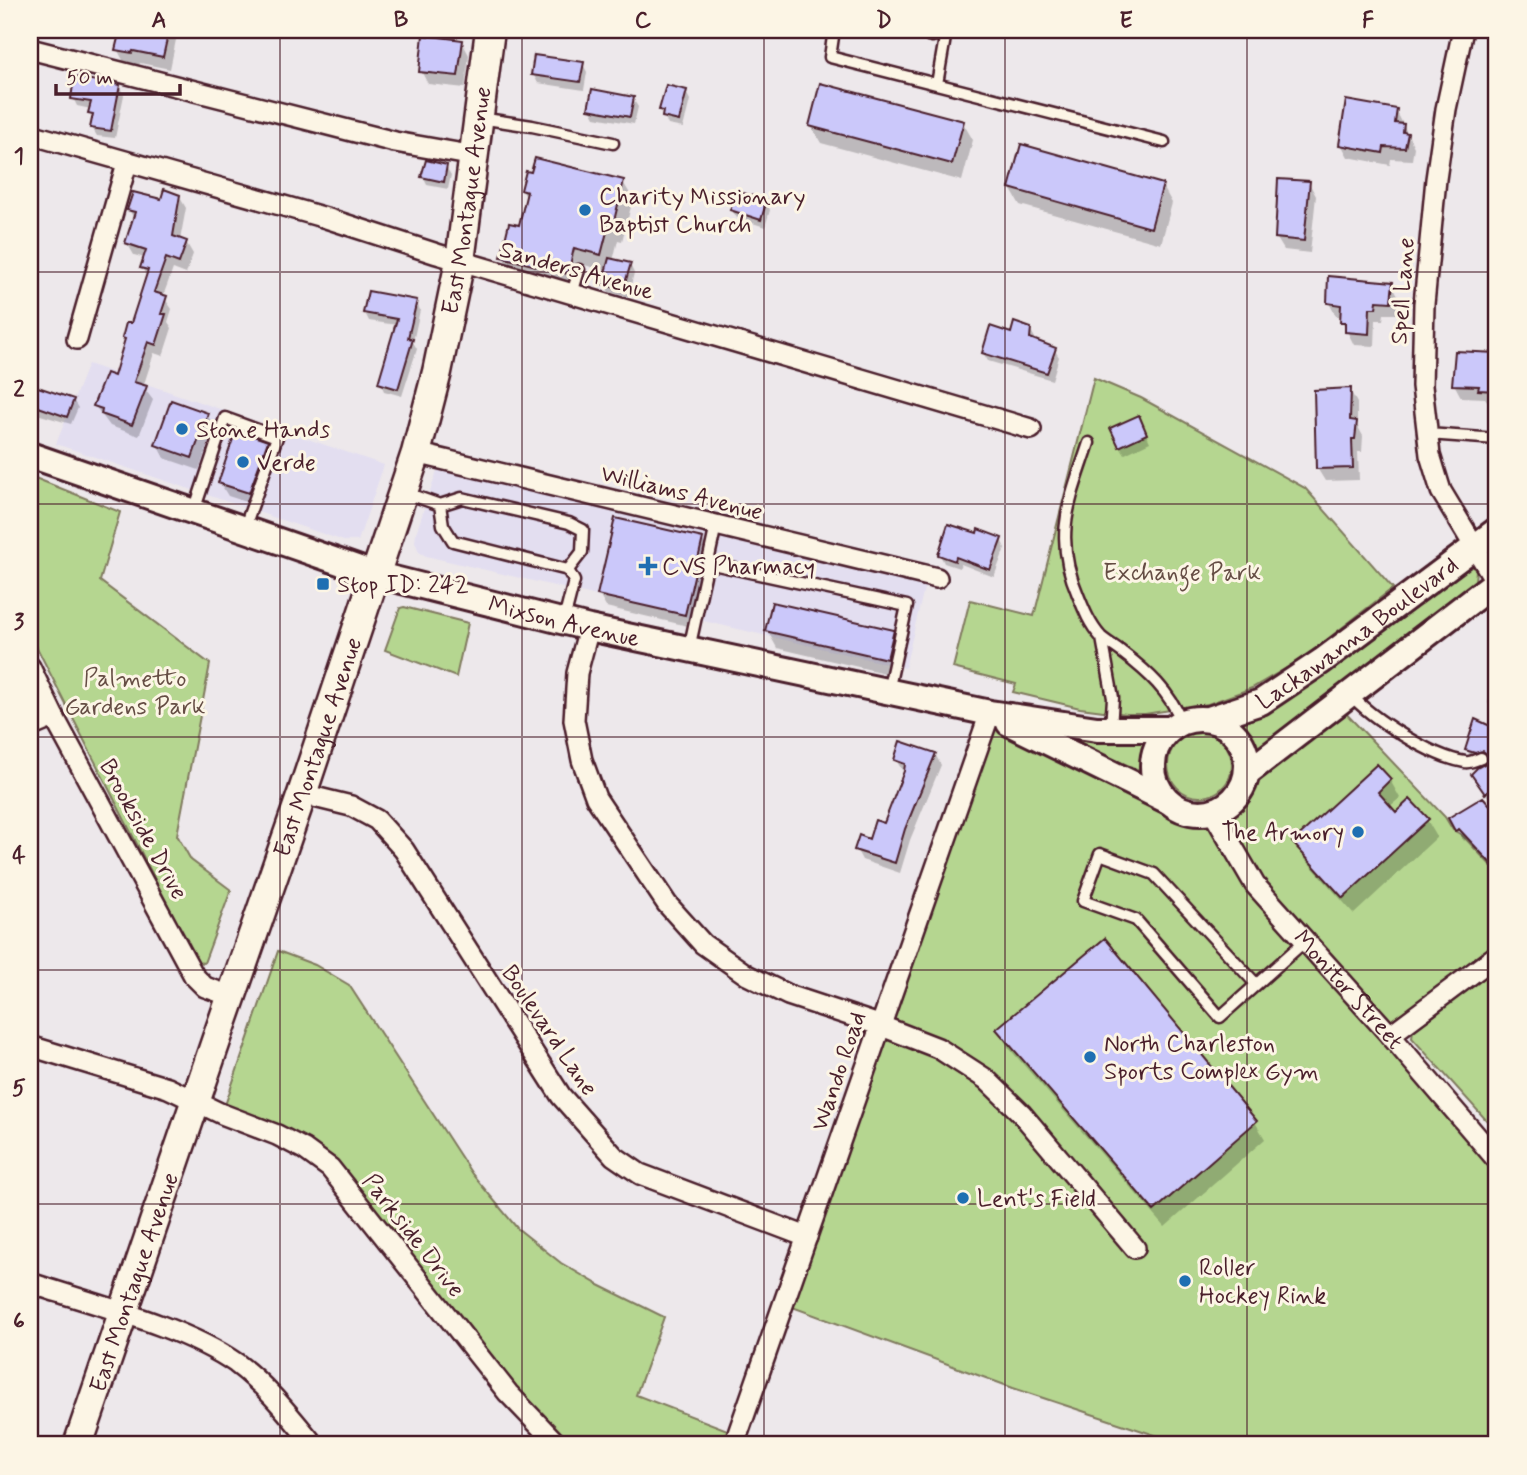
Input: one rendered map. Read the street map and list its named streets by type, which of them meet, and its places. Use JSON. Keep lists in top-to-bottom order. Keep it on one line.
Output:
{"streets":{"main road":["East Montague Avenue"],"street":["Sanders Avenue","Spell Lane","Williams Avenue","Mixson Avenue","Lackawanna Boulevard","Brookside Drive","Monitor Street","Boulevard Lane","Wando Road","Parkside Drive"]},"crossings":[["East Montague Avenue","Sanders Avenue"],["East Montague Avenue","Williams Avenue"],["East Montague Avenue","Mixson Avenue"],["East Montague Avenue","Brookside Drive"],["East Montague Avenue","Boulevard Lane"],["East Montague Avenue","Parkside Drive"],["Spell Lane","Lackawanna Boulevard"],["Mixson Avenue","Wando Road"],["Lackawanna Boulevard","Monitor Street"],["Boulevard Lane","Wando Road"]],"parks":["Exchange Park","Palmetto Gardens Park"],"places":{"other":["Charity Missionary Baptist Church","Stone Hands","Verde","The Armory","North Charleston Sports Complex Gym","Lent's Field","Roller Hockey Rink"],"health":["CVS Pharmacy"],"transit":["Stop ID: 242"]},"scale_bar":"50 m","grid":{"columns":["A","B","C","D","E","F"],"rows":["1","2","3","4","5","6"]}}
